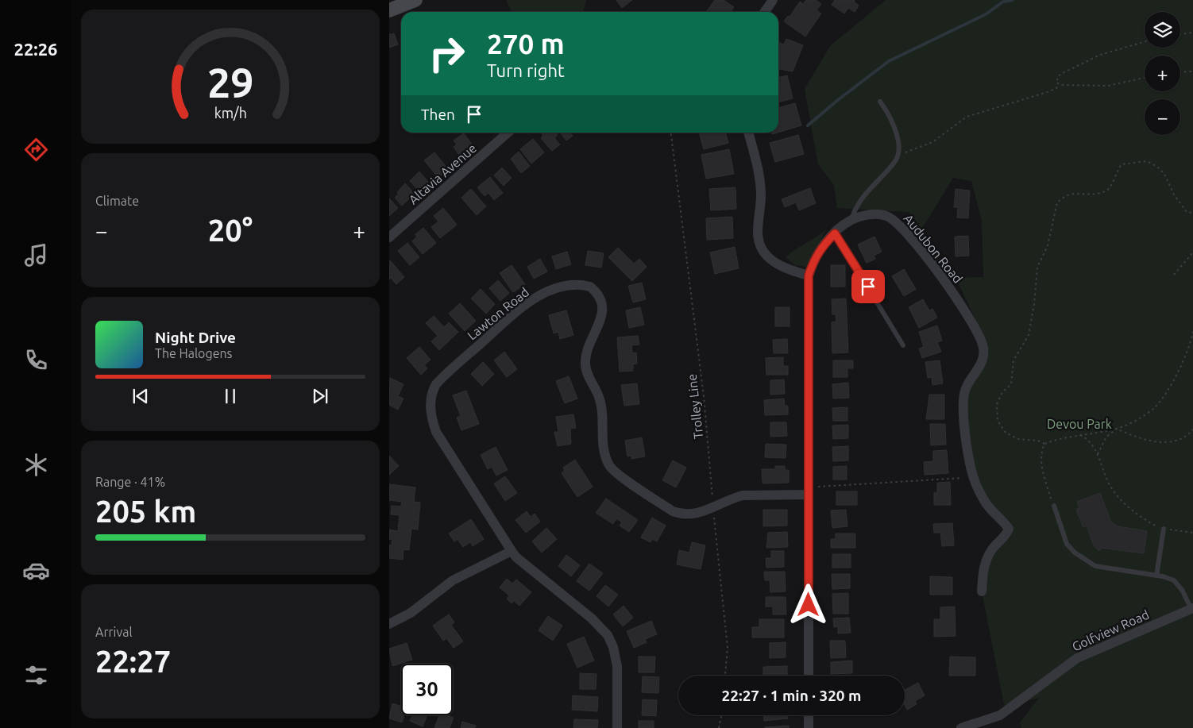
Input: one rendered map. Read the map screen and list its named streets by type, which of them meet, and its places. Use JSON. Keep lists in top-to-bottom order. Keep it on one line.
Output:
{"streets":{"street":["Altavia Avenue","Audubon Road","Lawton Road","Golfview Road"],"path":["Trolley Line"]},"crossings":[["Audubon Road","Lawton Road"],["Lawton Road","Trolley Line"]],"parks":["Devou Park"],"page":{"tabs":"22:26","map_buttons":["+","−"],"turn":["270 m","Turn right"],"then":"Then","tile":["Climate",["Range · 41%","205 km"],["Arrival","22:27"]],"heat":["−","20°","+"],"song":["Night Drive","The Halogens"],"limit":"30","trip":"22:27 · 1 min · 320 m","gauge":["29","km/h"]}}
